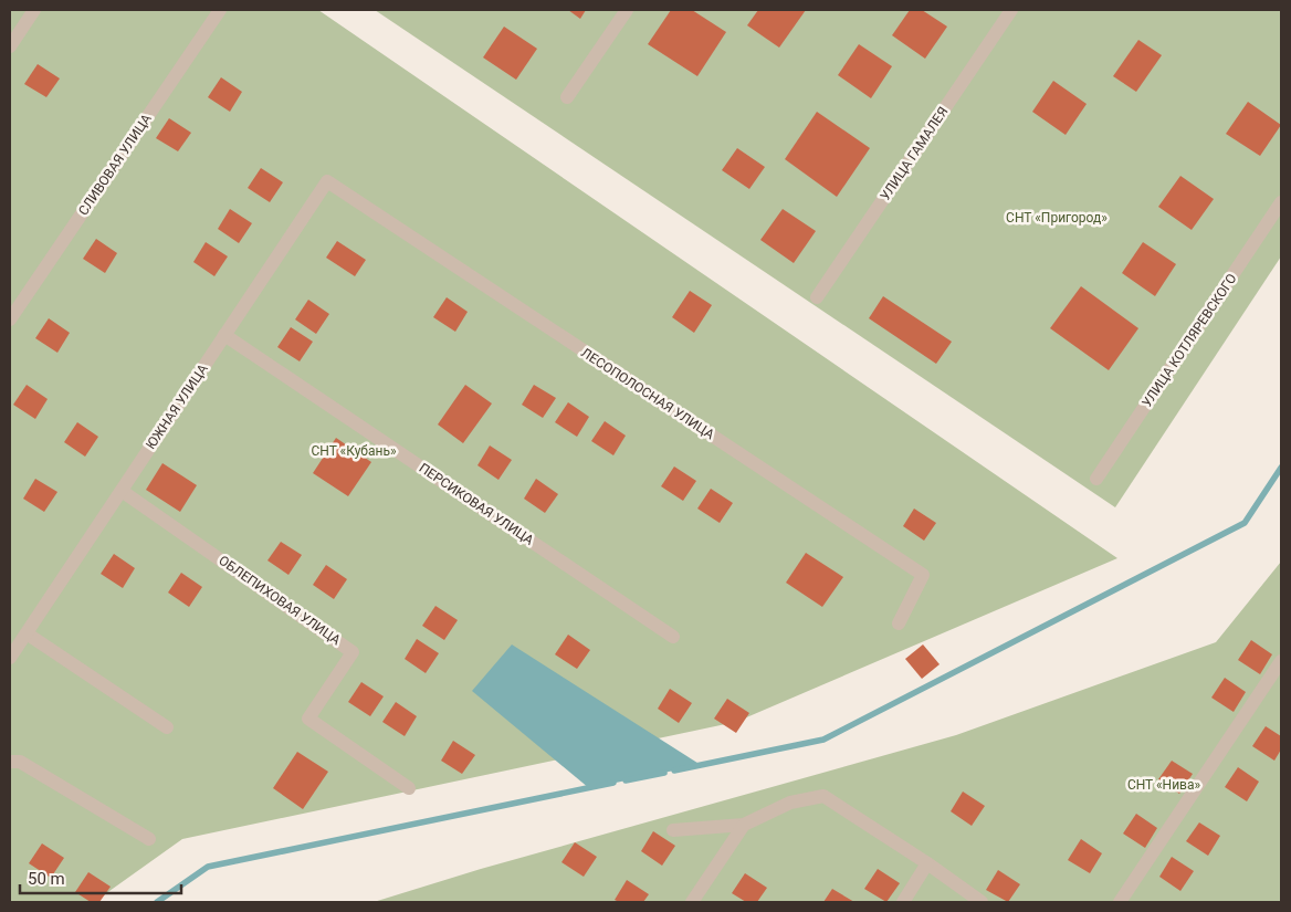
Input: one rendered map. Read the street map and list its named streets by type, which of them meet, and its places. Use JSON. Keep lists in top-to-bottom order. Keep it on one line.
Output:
{"streets":{"street":["УЛИЦА ГАМАЛЕЯ","СЛИВОВАЯ УЛИЦА","УЛИЦА КОТЛЯРЕВСКОГО","ЛЕСОПОЛОСНАЯ УЛИЦА","ЮЖНАЯ УЛИЦА","ПЕРСИКОВАЯ УЛИЦА","ОБЛЕПИХОВАЯ УЛИЦА"]},"crossings":[["ЛЕСОПОЛОСНАЯ УЛИЦА","ЮЖНАЯ УЛИЦА"],["ЮЖНАЯ УЛИЦА","ПЕРСИКОВАЯ УЛИЦА"],["ЮЖНАЯ УЛИЦА","ОБЛЕПИХОВАЯ УЛИЦА"]],"parks":["СНТ «Пригород»","СНТ «Кубань»","СНТ «Нива»"],"scale_bar":"50 m"}
